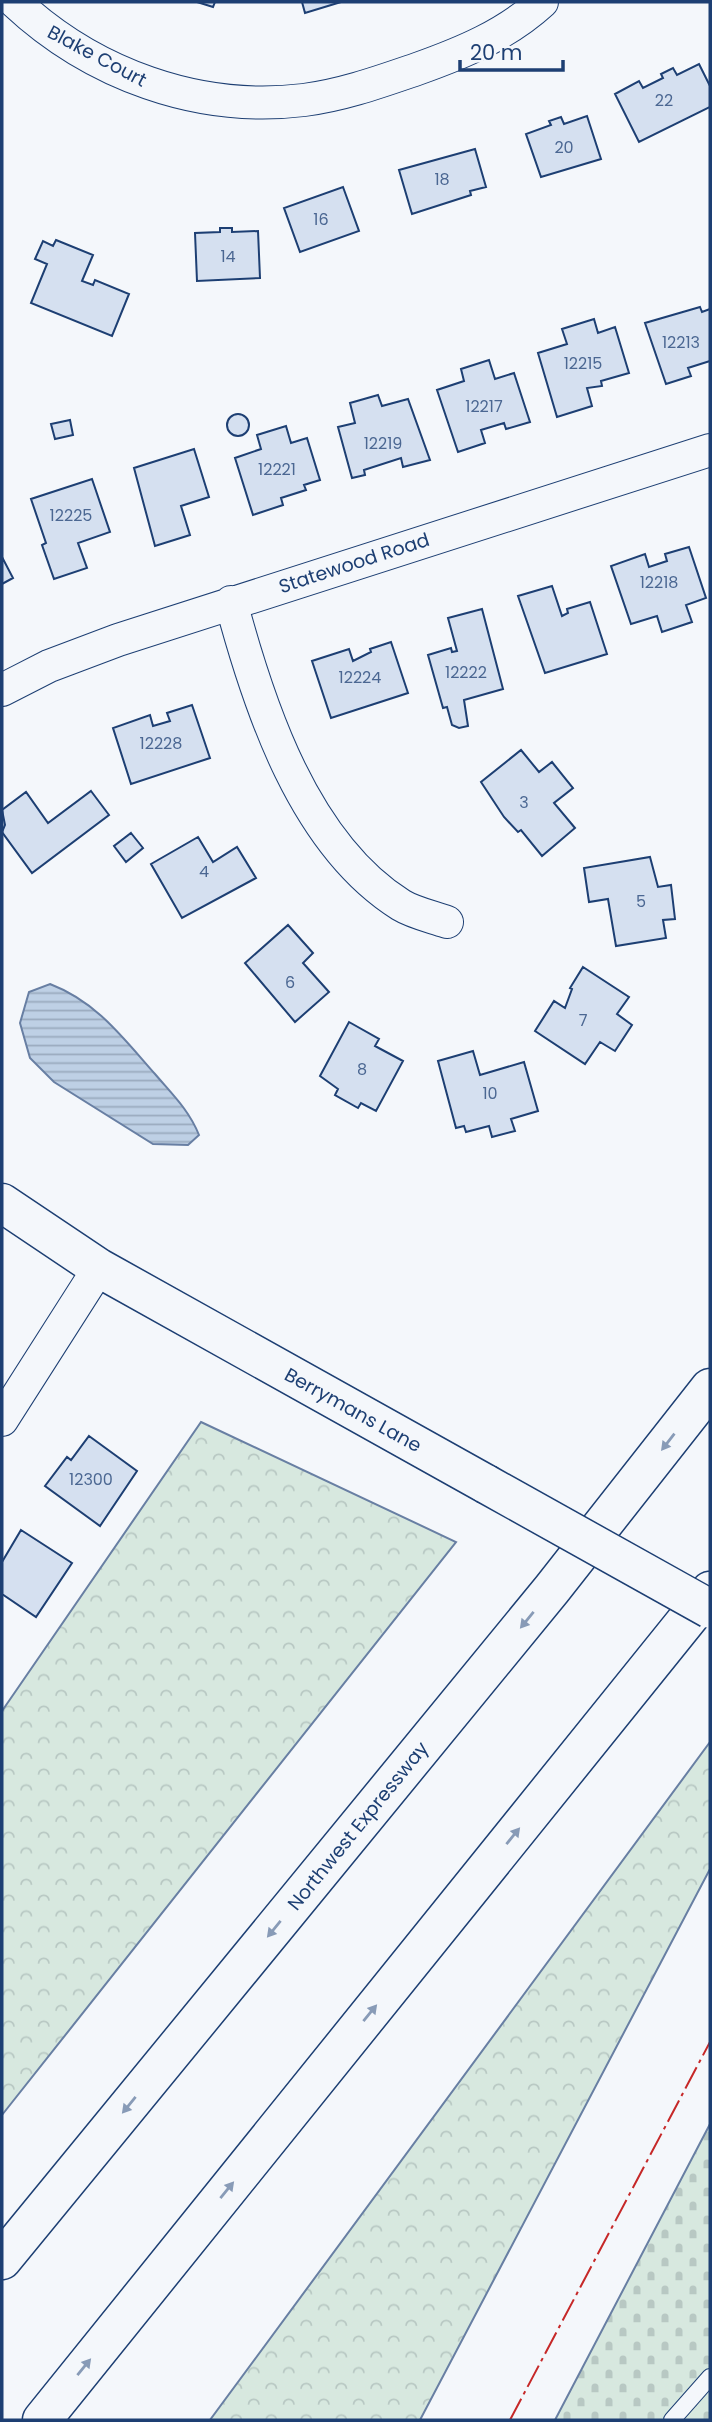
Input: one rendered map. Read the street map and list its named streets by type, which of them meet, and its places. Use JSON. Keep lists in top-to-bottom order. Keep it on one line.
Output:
{"streets":{"main road":["Berrymans Lane","Northwest Expressway"],"street":["Blake Court","Statewood Road"]},"house_numbers":["22","20","18","16","14","12213","12215","12217","12219","12221","12225","12218","12222","12224","12228","3","4","5","6","7","8","10","12300"],"scale_bar":"20 m"}
